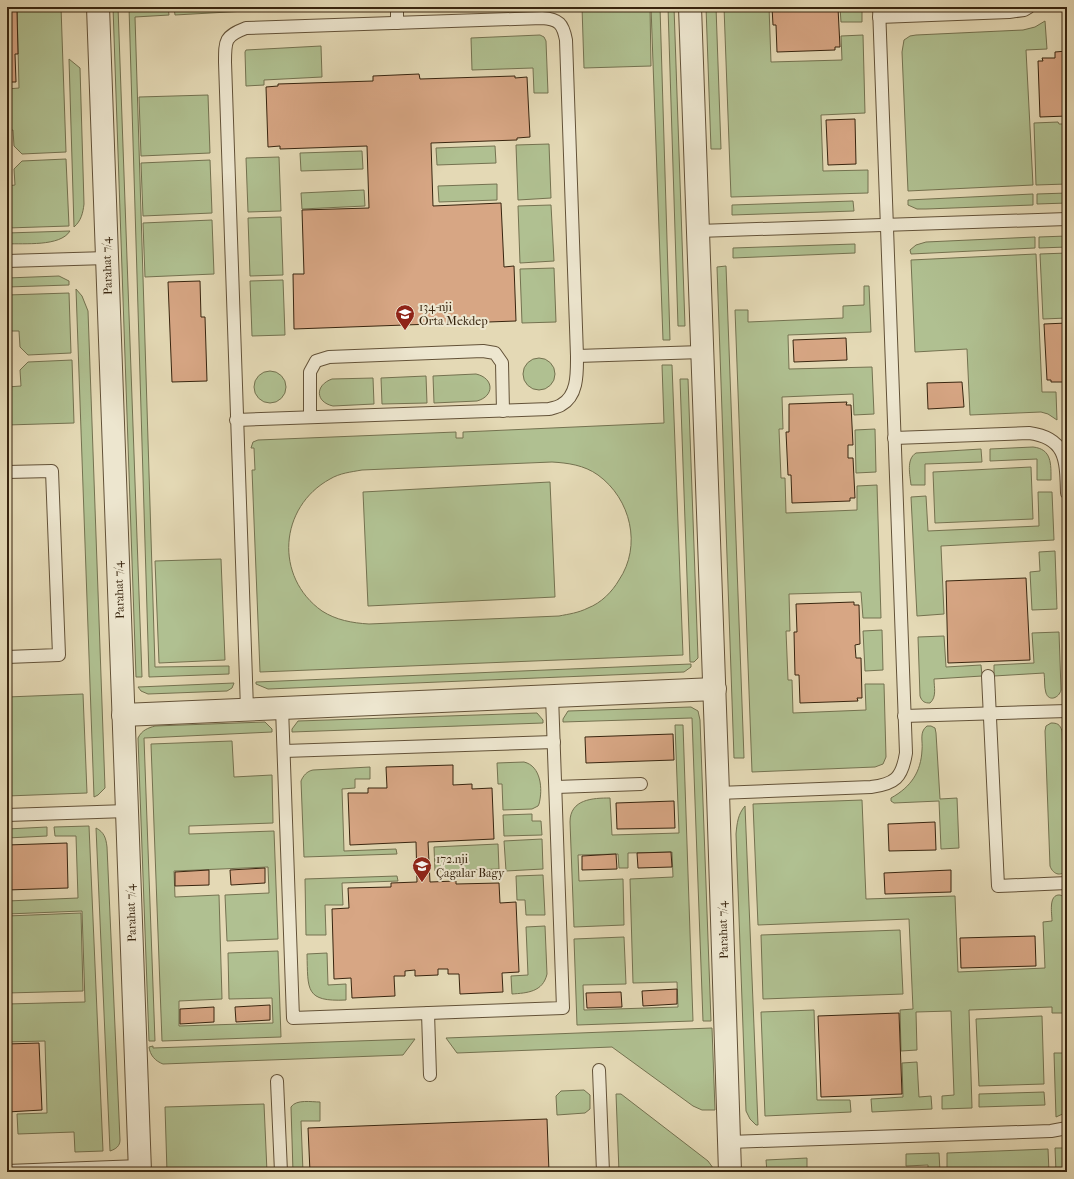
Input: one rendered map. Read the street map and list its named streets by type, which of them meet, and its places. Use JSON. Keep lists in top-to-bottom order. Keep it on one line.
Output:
{"streets":{"street":["Parahat 7/4"]},"places":{"school or university":["134-nji Orta Mekdep","172.nji Çagalar Bagy"]}}
